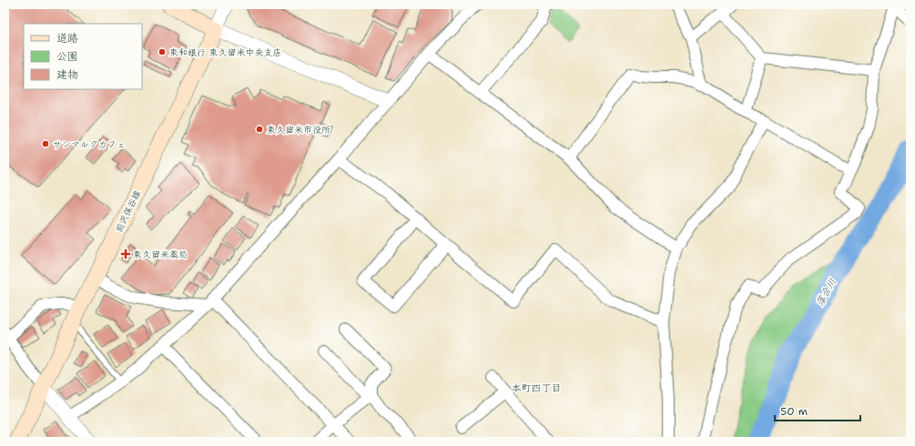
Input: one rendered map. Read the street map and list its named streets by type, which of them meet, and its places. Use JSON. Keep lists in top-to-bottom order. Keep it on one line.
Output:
{"streets":{"main road":["前沢保谷線"]},"districts":["本町四丁目"],"water":["落合川"],"places":{"other":["東和銀行 東久留米中央支店","東久留米市役所","サンマルクカフェ"],"health":["東久留米薬局"]},"legend":["道路","公園","建物"],"scale_bar":"50 m"}
